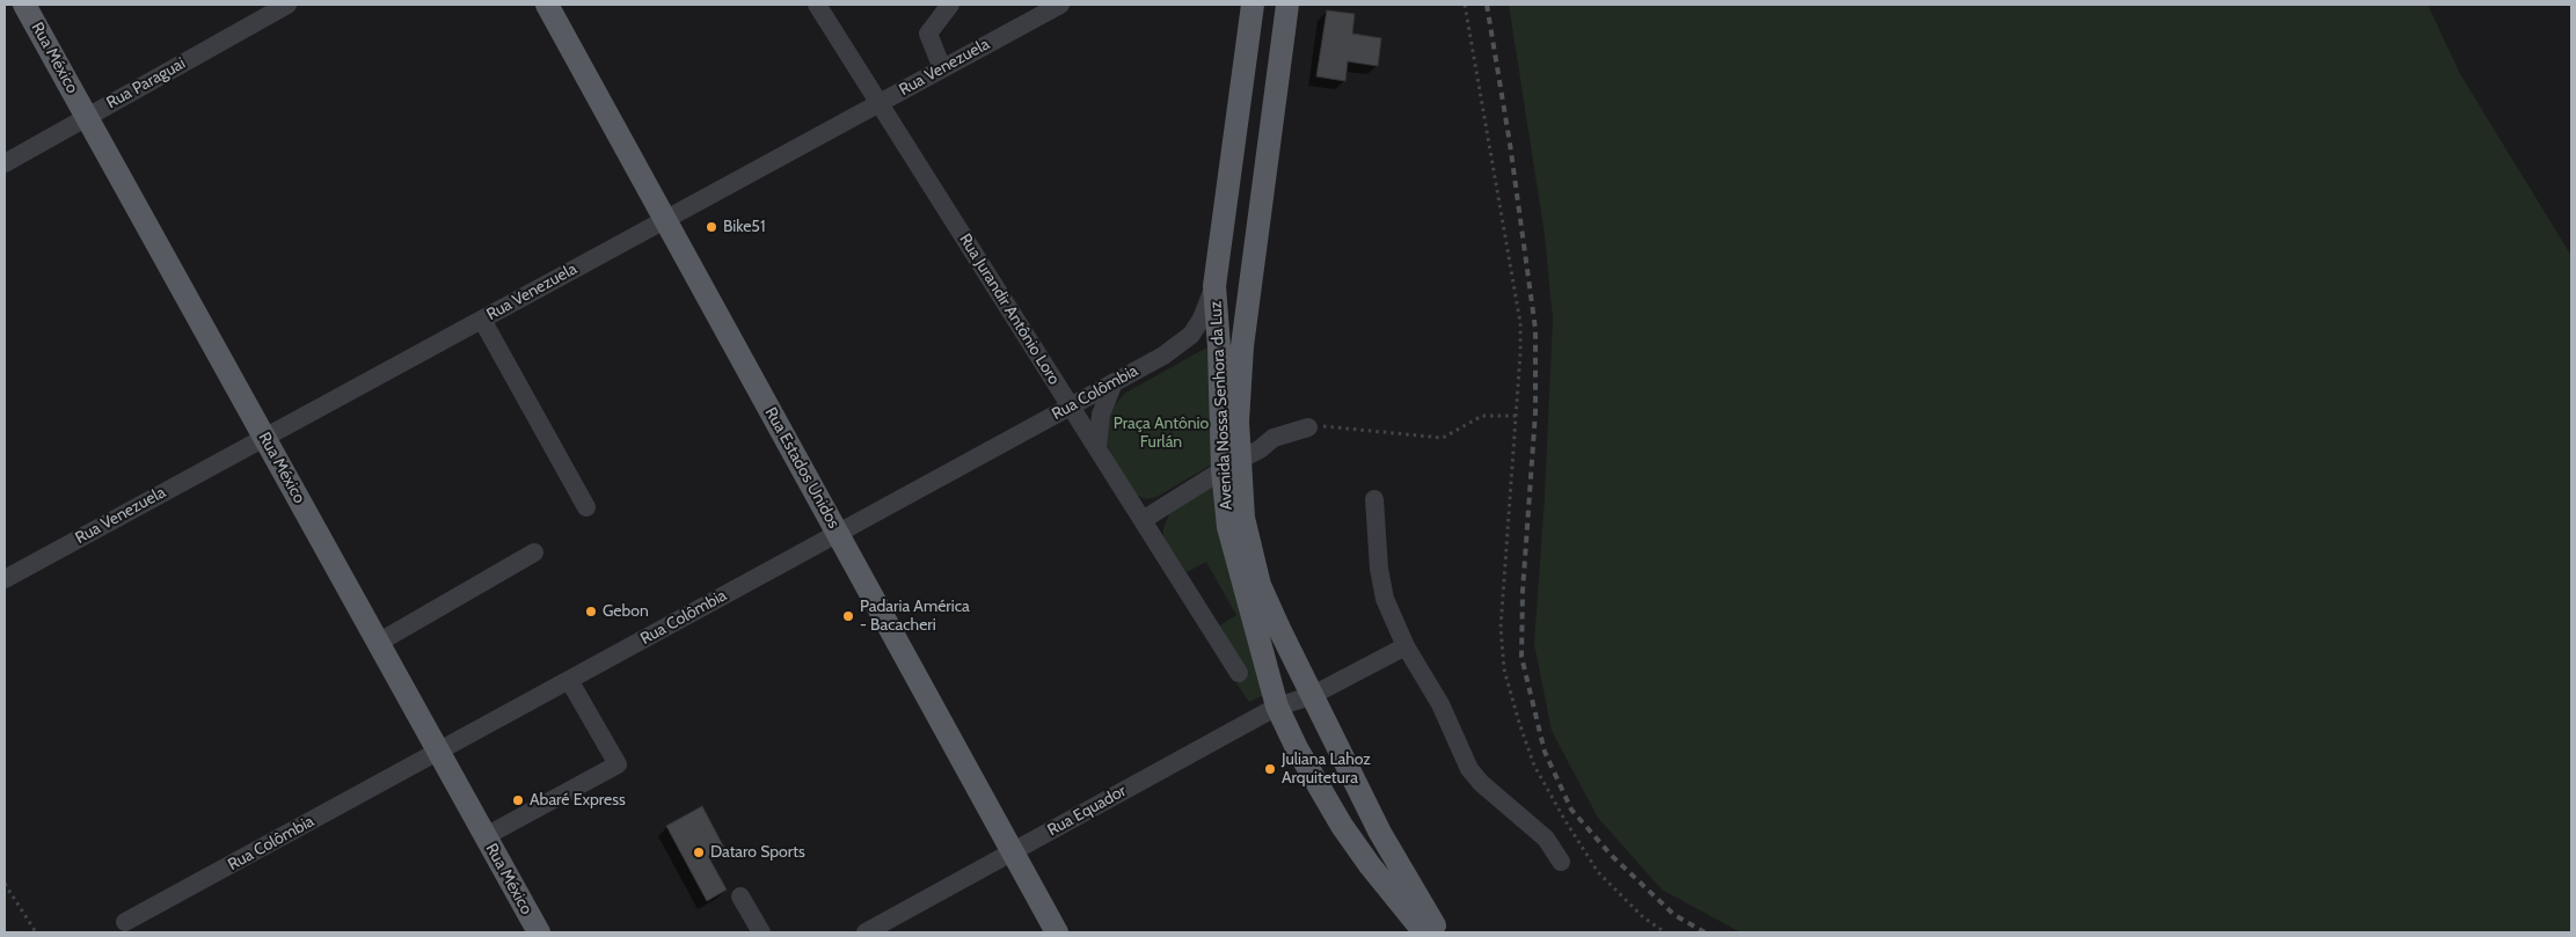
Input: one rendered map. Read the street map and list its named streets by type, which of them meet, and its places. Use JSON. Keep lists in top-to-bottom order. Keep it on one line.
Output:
{"streets":{"main road":["Rua México","Avenida Nossa Senhora da Luz","Rua Estados Unidos"],"street":["Rua Venezuela","Rua Paraguai","Rua Jurandir Antônio Loro","Rua Colômbia","Rua Equador"]},"crossings":[["Rua México","Rua Venezuela"],["Rua México","Rua Paraguai"],["Rua México","Rua Colômbia"],["Rua Venezuela","Rua Jurandir Antônio Loro"],["Rua Venezuela","Rua Estados Unidos"],["Rua Jurandir Antônio Loro","Rua Colômbia"],["Rua Colômbia","Avenida Nossa Senhora da Luz"],["Rua Colômbia","Rua Estados Unidos"],["Avenida Nossa Senhora da Luz","Rua Equador"],["Rua Estados Unidos","Rua Equador"]],"parks":["Praça Antônio Furlán"],"places":["Bike51","Gebon","Padaria América - Bacacheri","Juliana Lahoz Arquitetura","Abaré Express","Dataro Sports"]}
